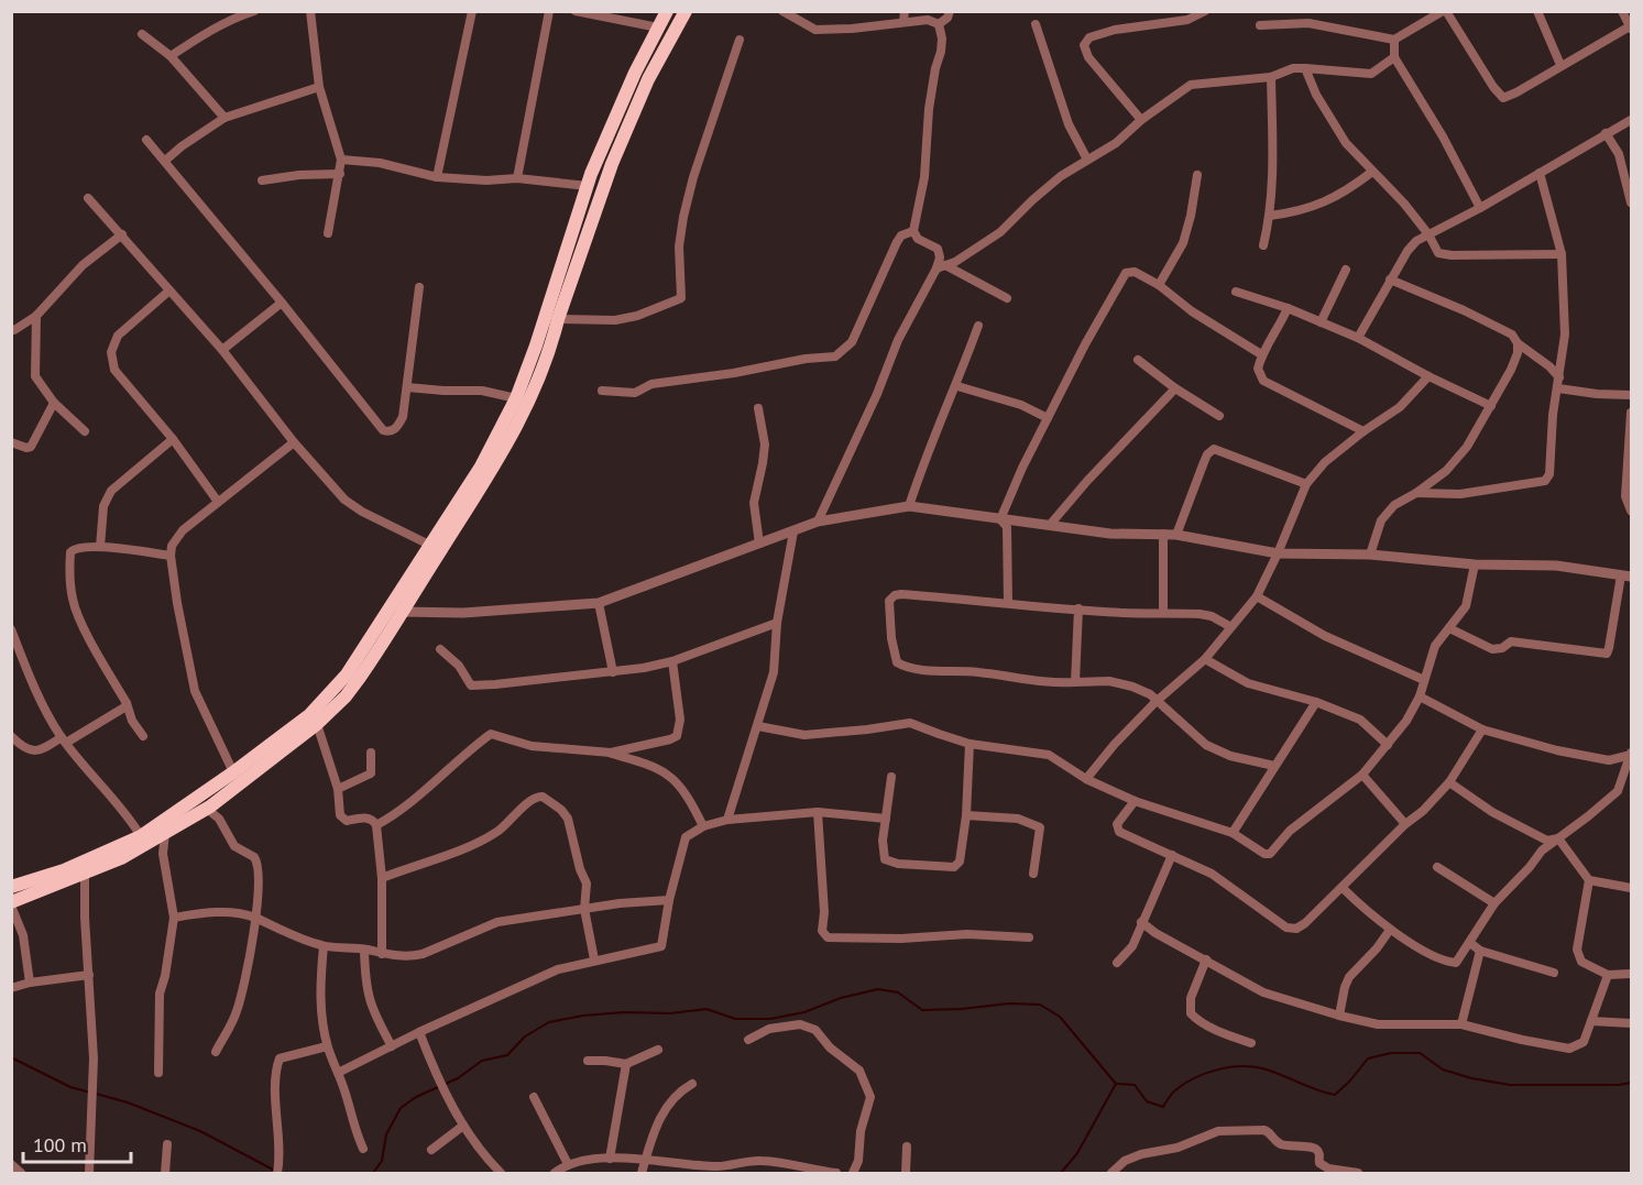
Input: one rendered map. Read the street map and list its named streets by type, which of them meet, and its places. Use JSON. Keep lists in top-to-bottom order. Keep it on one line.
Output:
{"scale_bar":"100 m"}
